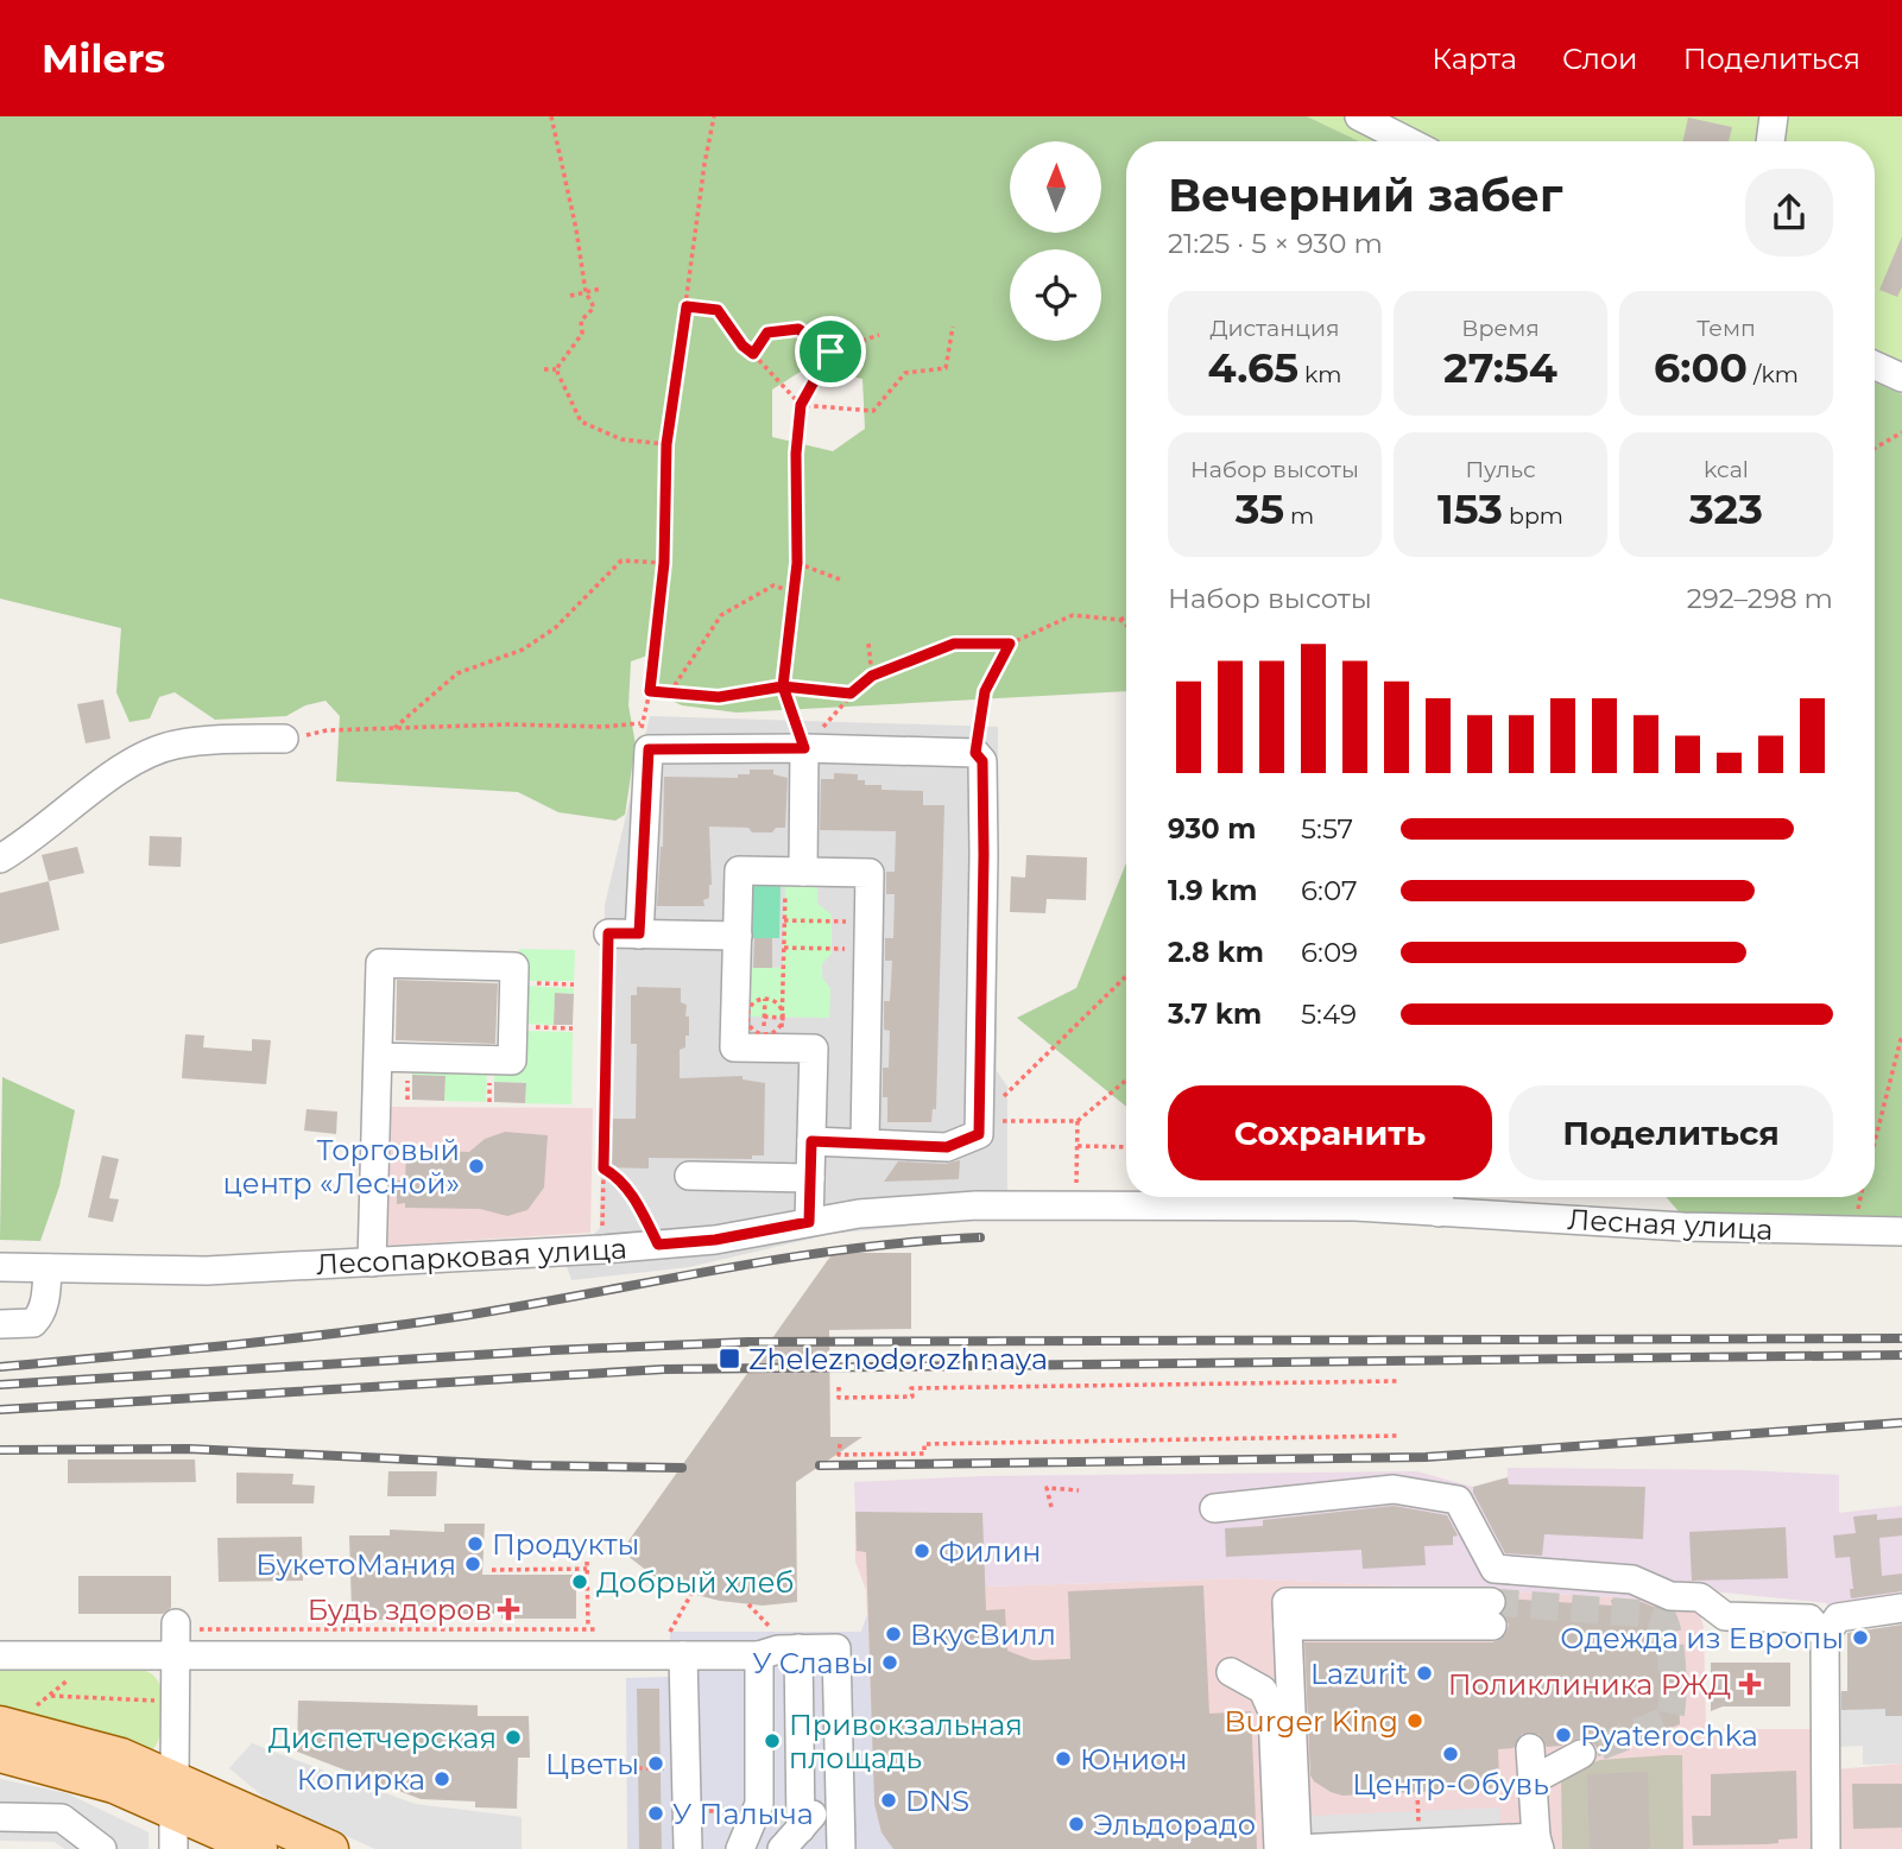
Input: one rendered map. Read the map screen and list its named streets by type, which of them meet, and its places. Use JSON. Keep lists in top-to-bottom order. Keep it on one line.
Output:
{"streets":{"street":["Лесная улица","Лесопарковая улица"]},"crossings":[["Лесная улица","Лесопарковая улица"]],"places":{"other":["Торговый центр «Лесной»","Продукты","Филин","БукетоМания","Добрый хлеб","ВкусВилл","Одежда из Европы","У Славы","Lazurit","Burger King","Pyaterochka","Диспетчерская","Привокзальная площадь","Центр-Обувь","Юнион","Цветы","Копирка","DNS","У Палыча","Эльдорадо"],"transit":["Zheleznodorozhnаyа"],"health":["Будь здоров","Поликлиника РЖД"]},"north":"top","page":{"header":"Milers","nav":["Карта","Слои","Поделиться"],"heading":["Вечерний забег","21:25 · 5 × 930 m"],"stats":[["Дистанция","4.65 km"],["Время","27:54"],["Темп","6:00 /km"],["Набор высоты","35 m"],["Пульс","153 bpm"],["kcal","323"]],"chart":["Набор высоты","292–298 m"],"list":[{"name":"930 m","note":"5:57"},{"name":"1.9 km","note":"6:07"},{"name":"2.8 km","note":"6:09"},{"name":"3.7 km","note":"5:49"}],"buttons":["Сохранить","Поделиться"]}}
